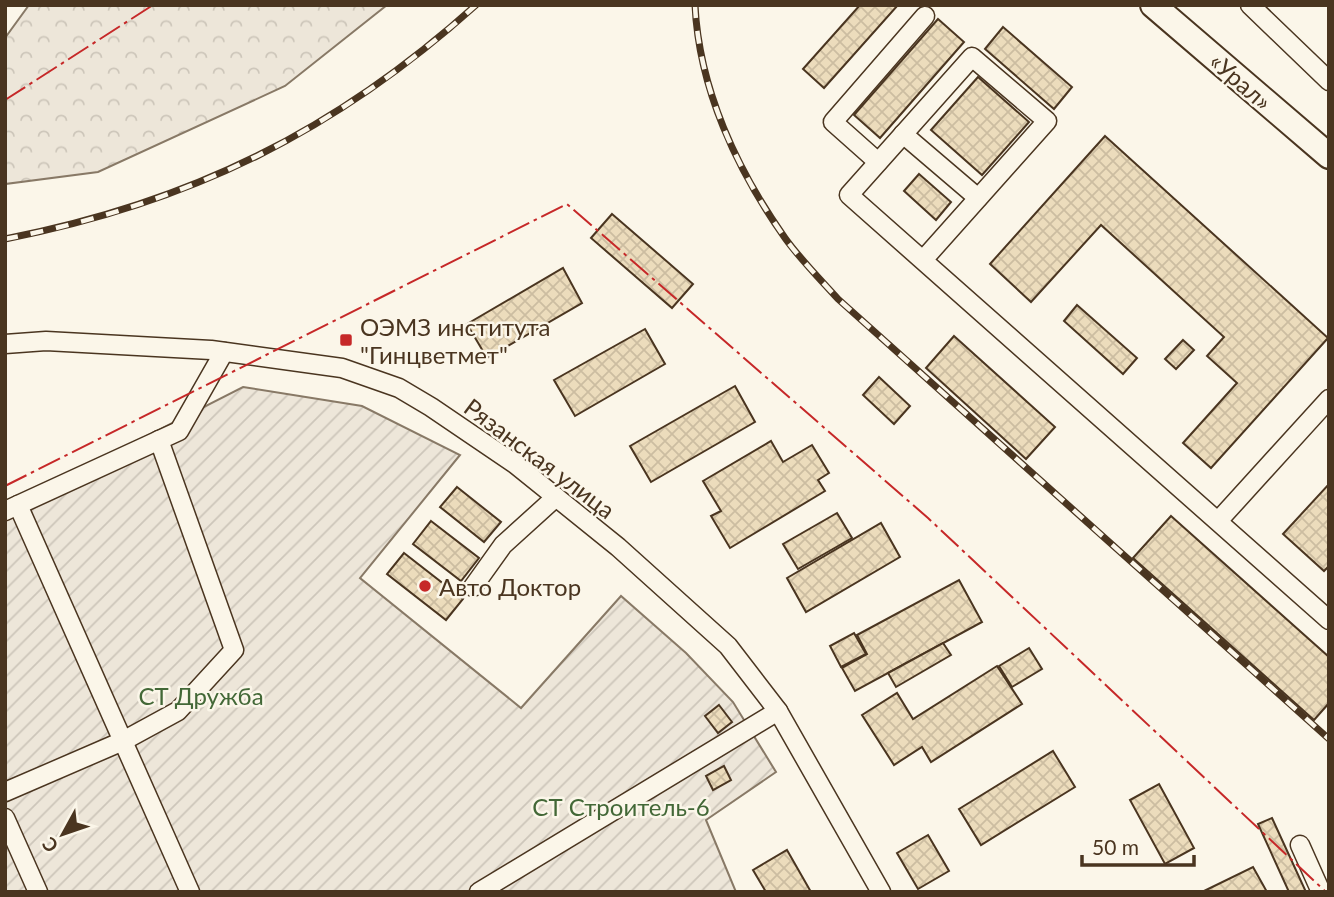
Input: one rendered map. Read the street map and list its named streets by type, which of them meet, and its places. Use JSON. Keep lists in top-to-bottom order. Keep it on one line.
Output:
{"streets":{"highway":["«Урал»"],"street":["Рязанская улица"]},"parks":["СТ Дружба","СТ Строитель-6"],"places":{"transit":["ОЭМЗ института \"Гинцветмет\""],"other":["Авто Доктор"]},"scale_bar":"50 m","north":"bottom left"}
